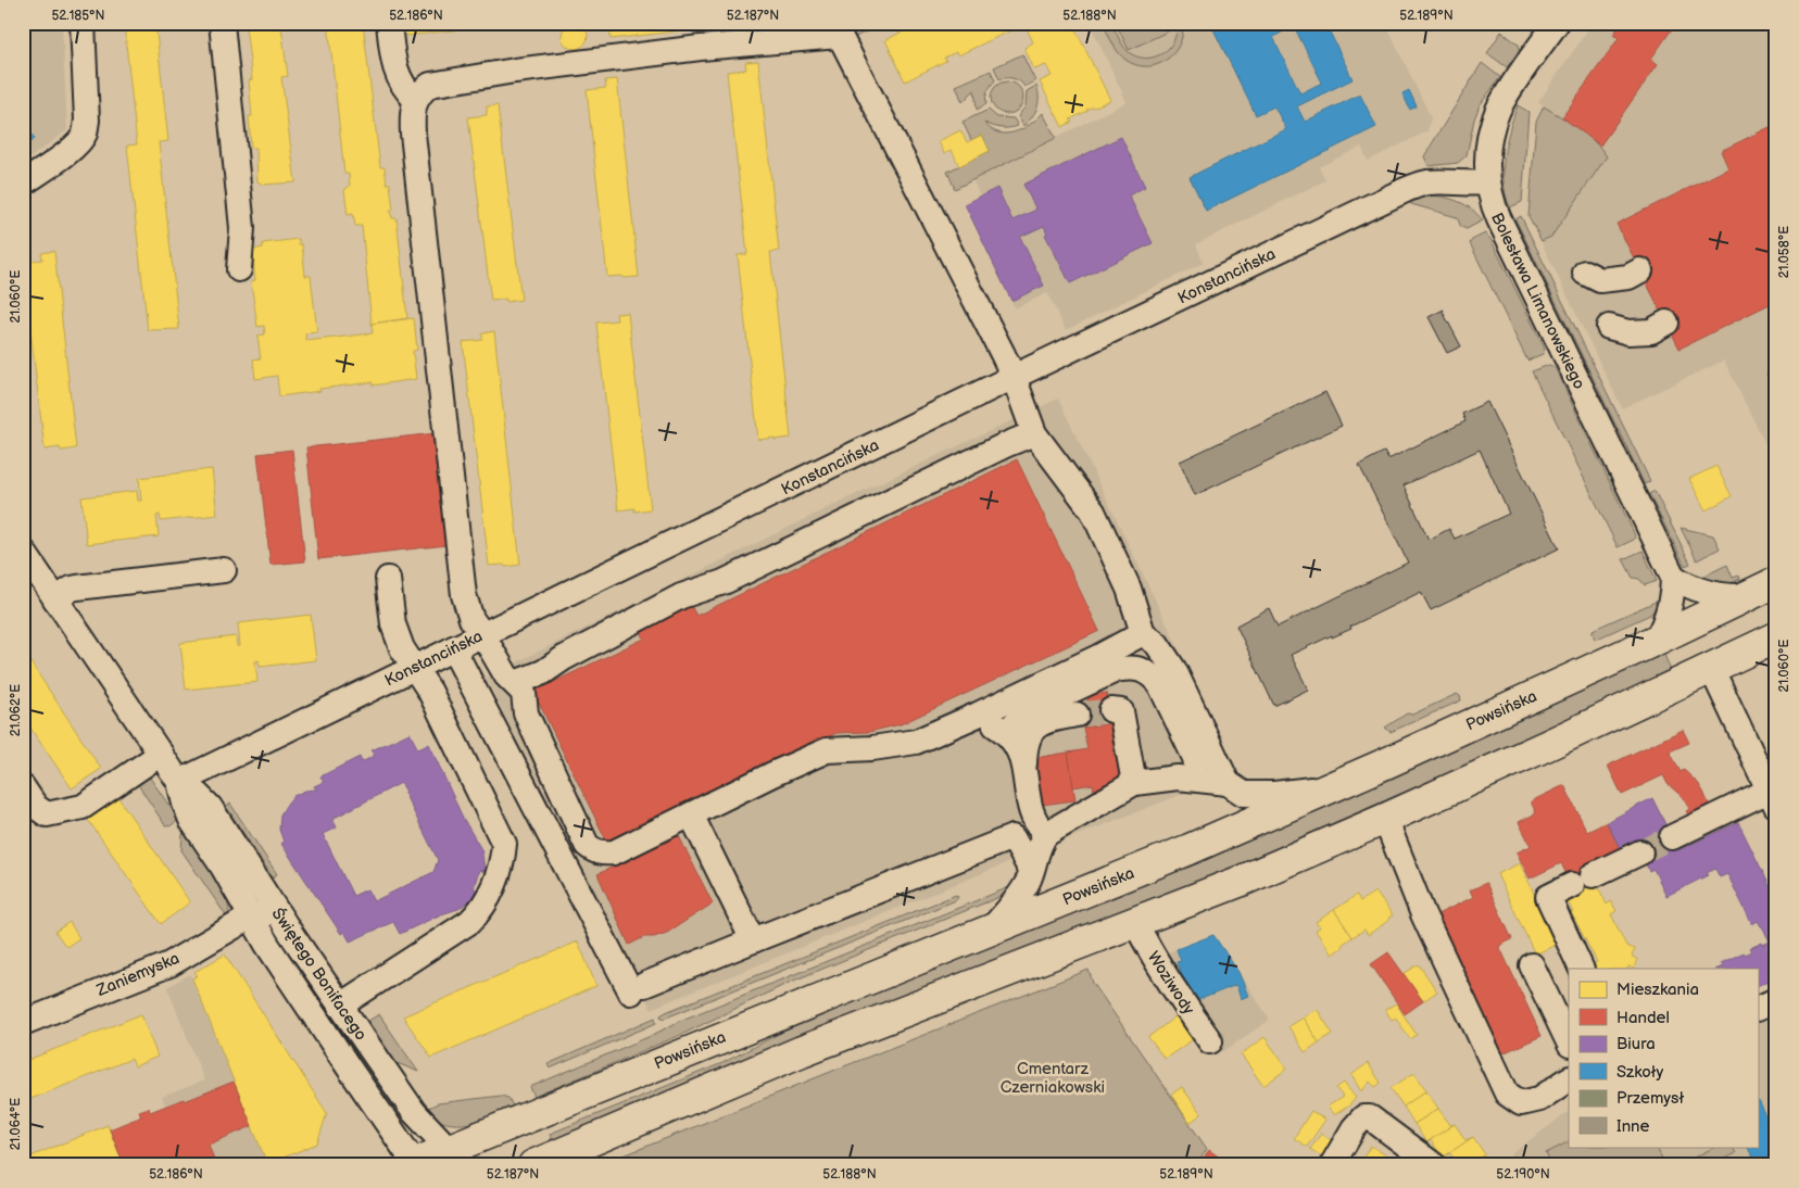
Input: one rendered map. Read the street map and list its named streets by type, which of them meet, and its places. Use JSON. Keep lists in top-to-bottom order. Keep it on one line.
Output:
{"streets":{"main road":["Powsińska"],"street":["Konstancińska","Bolesława Limanowskiego","Zaniemyska","Świętego Bonifacego","Woziwody"]},"crossings":[["Konstancińska","Bolesława Limanowskiego"],["Konstancińska","Świętego Bonifacego"],["Powsińska","Świętego Bonifacego"],["Zaniemyska","Świętego Bonifacego"]],"parks":["Cmentarz Czerniakowski"],"legend":["Mieszkania","Handel","Biura","Szkoły","Przemysł","Inne"],"coordinates":["52.185°N","52.186°N","52.187°N","52.188°N","52.189°N","21.058°E","21.060°E","21.062°E","21.064°E","52.190°N"]}
